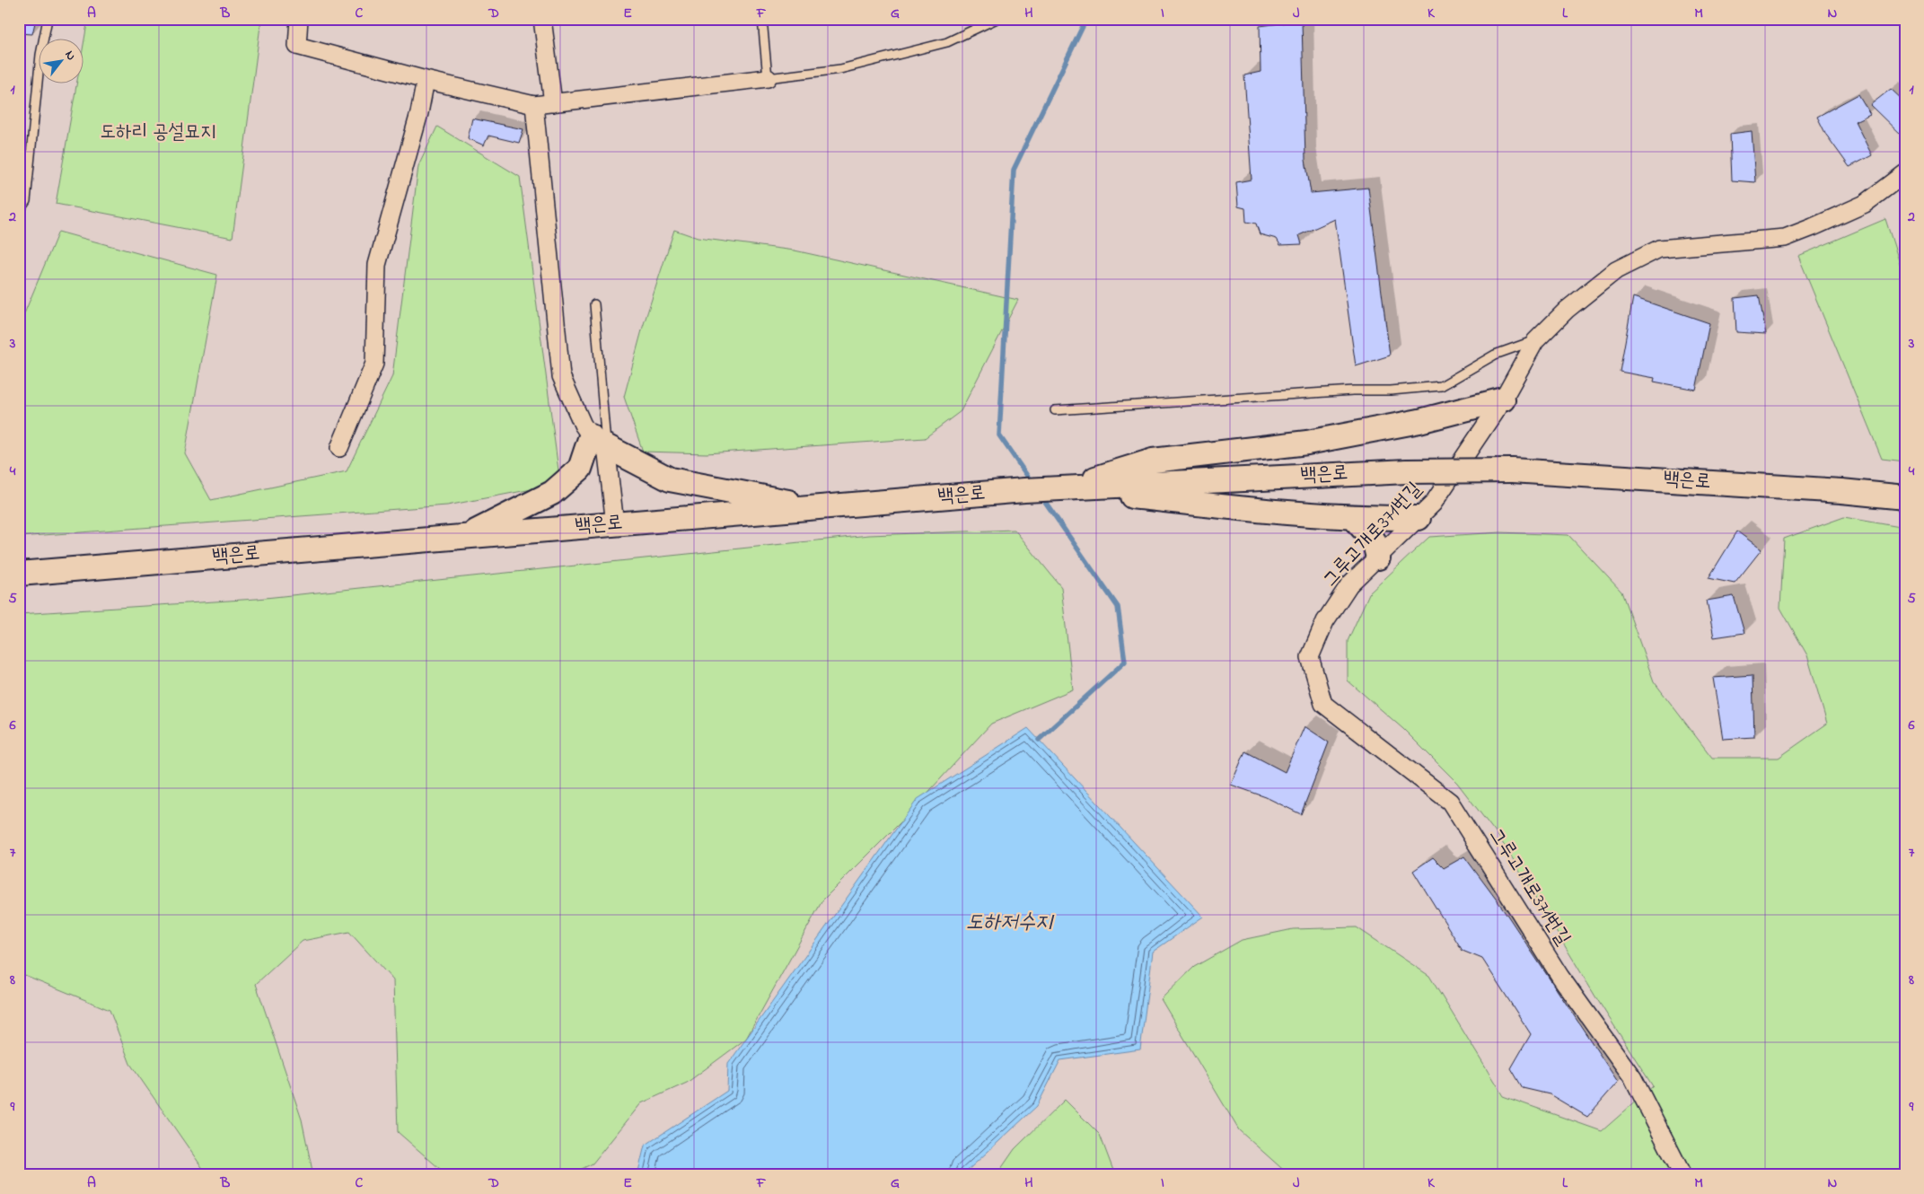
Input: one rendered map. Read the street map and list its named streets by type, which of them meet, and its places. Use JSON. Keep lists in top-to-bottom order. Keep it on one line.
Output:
{"streets":{"main road":["백은로"],"street":["그루고개로371번길"]},"water":["도하저수지"],"parks":["도하리 공설묘지"],"north":"top right","grid":{"columns":["A","B","C","D","E","F","G","H","I","J","K","L","M","N"],"rows":["1","2","3","4","5","6","7","8","9"]}}
